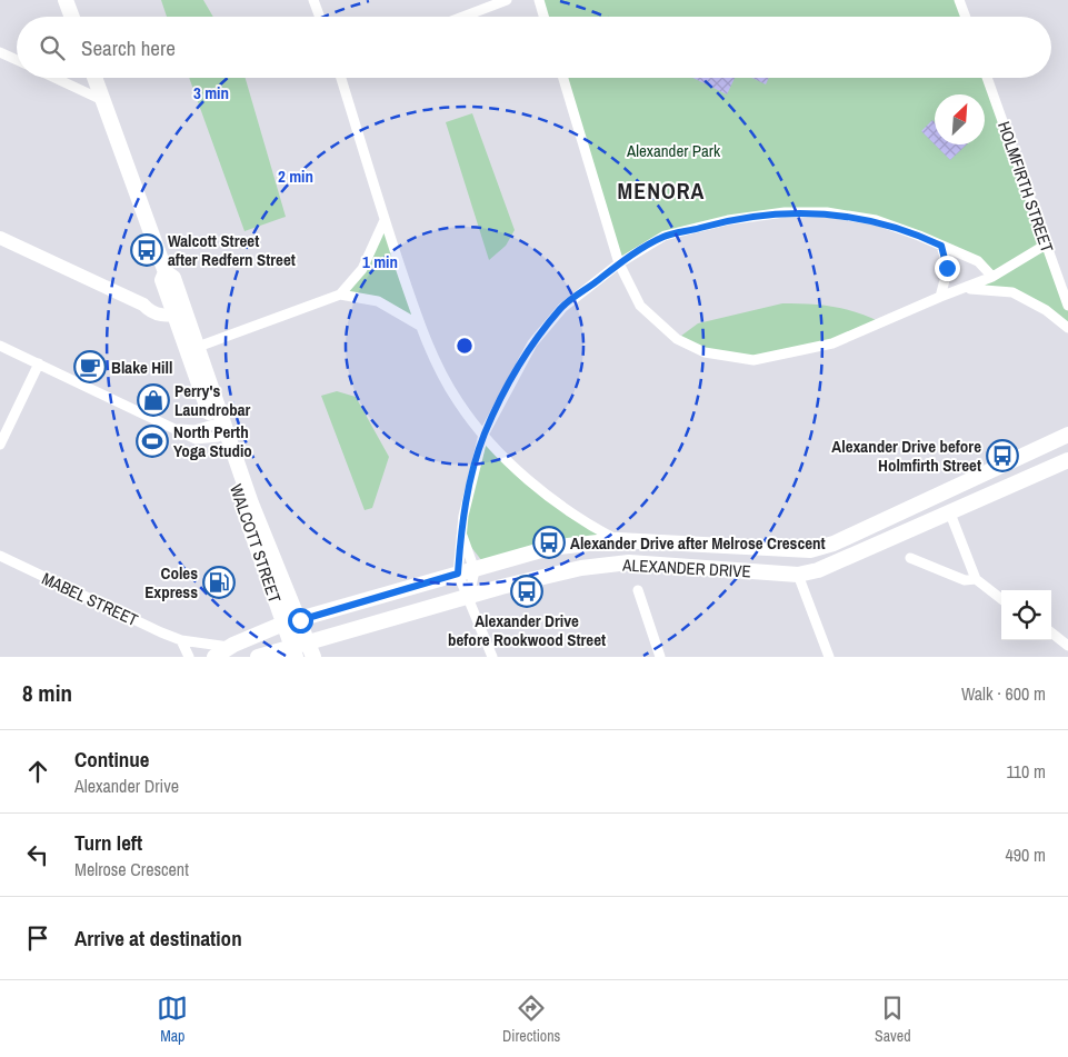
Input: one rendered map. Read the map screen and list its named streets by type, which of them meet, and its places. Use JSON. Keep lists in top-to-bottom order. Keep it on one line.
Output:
{"streets":{"main road":["WALCOTT STREET","ALEXANDER DRIVE"],"street":["HOLMFIRTH STREET","MABEL STREET"]},"crossings":[["WALCOTT STREET","ALEXANDER DRIVE"],["ALEXANDER DRIVE","MABEL STREET"]],"districts":["MENORA"],"parks":["Alexander Park"],"places":{"bus stop":["Walcott Street after Redfern Street","Alexander Drive before Holmfirth Street","Alexander Drive after Melrose Crescent","Alexander Drive before Rookwood Street"],"cafe":["Blake Hill"],"shop":["Perry's Laundrobar"],"sports":["North Perth Yoga Studio"],"fuel station":["Coles Express"]},"north":"top right","page":{"search":"Search here","heading":["8 min","Walk · 600 m"],"list":[["Continue","Alexander Drive","110 m"],["Turn left","Melrose Crescent","490 m"],"Arrive at destination"],"nav":["Map","Directions","Saved"]},"rings":["3 min","2 min","1 min"]}
